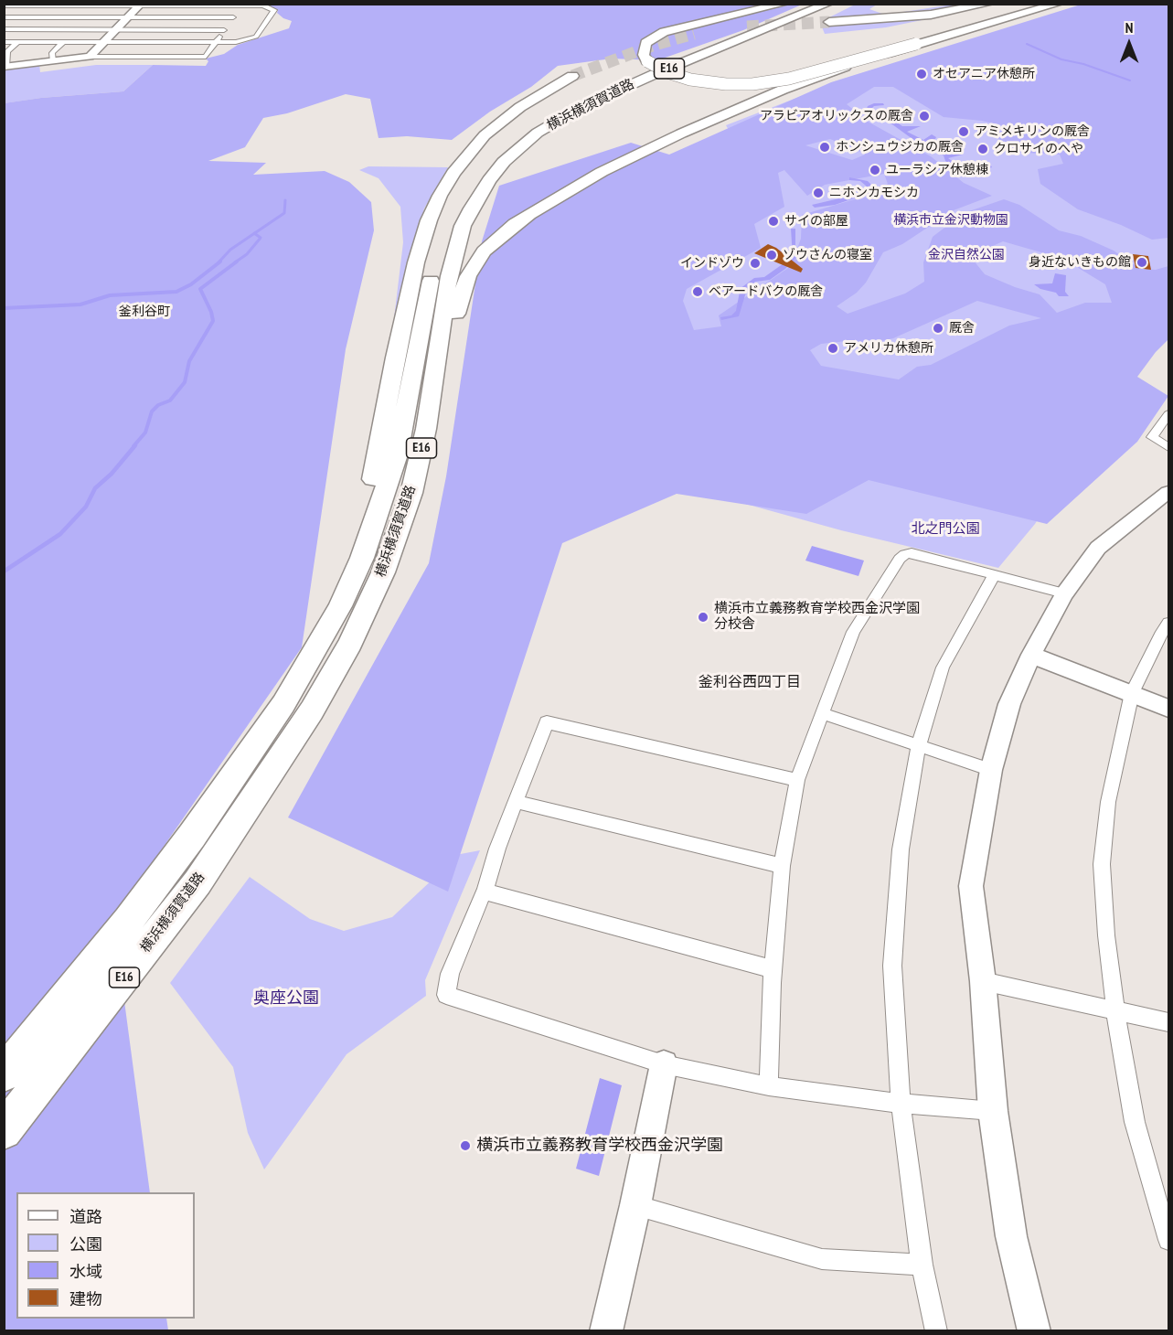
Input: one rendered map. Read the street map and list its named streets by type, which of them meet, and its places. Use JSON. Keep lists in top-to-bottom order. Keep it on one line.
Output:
{"streets":{"highway":["E16","横浜横須賀道路"]},"crossings":[["E16","横浜横須賀道路"]],"districts":["釜利谷町","釜利谷西四丁目"],"parks":["横浜市立金沢動物園","金沢自然公園","北之門公園","奥座公園"],"places":["オセアニア休憩所","アラビアオリックスの厩舎","アミメキリンの厩舎","ホンシュウジカの厩舎","クロサイのへや","ユーラシア休憩棟","ニホンカモシカ","サイの部屋","ゾウさんの寝室","身近ないきもの館","インドゾウ","ベアードバクの厩舎","厩舎","アメリカ休憩所","横浜市立義務教育学校西金沢学園 分校舎","横浜市立義務教育学校西金沢学園"],"legend":["道路","公園","水域","建物"],"north":"top"}
